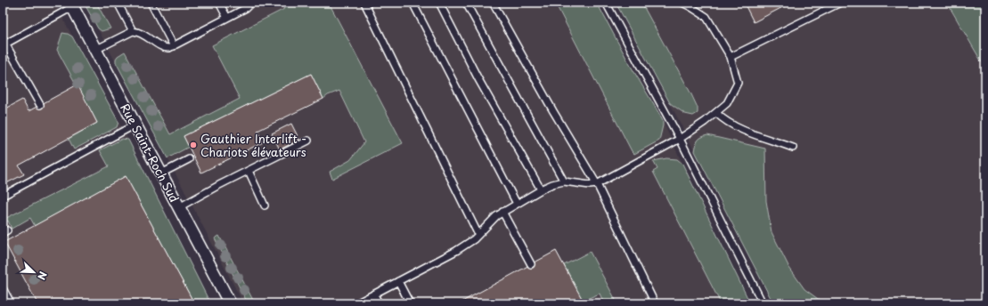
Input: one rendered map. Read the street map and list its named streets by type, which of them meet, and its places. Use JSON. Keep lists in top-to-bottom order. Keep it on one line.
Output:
{"streets":{"street":["Rue Saint-Roch Sud"]},"places":["Gauthier Interlift - Chariots élévateurs"],"north":"bottom right"}
